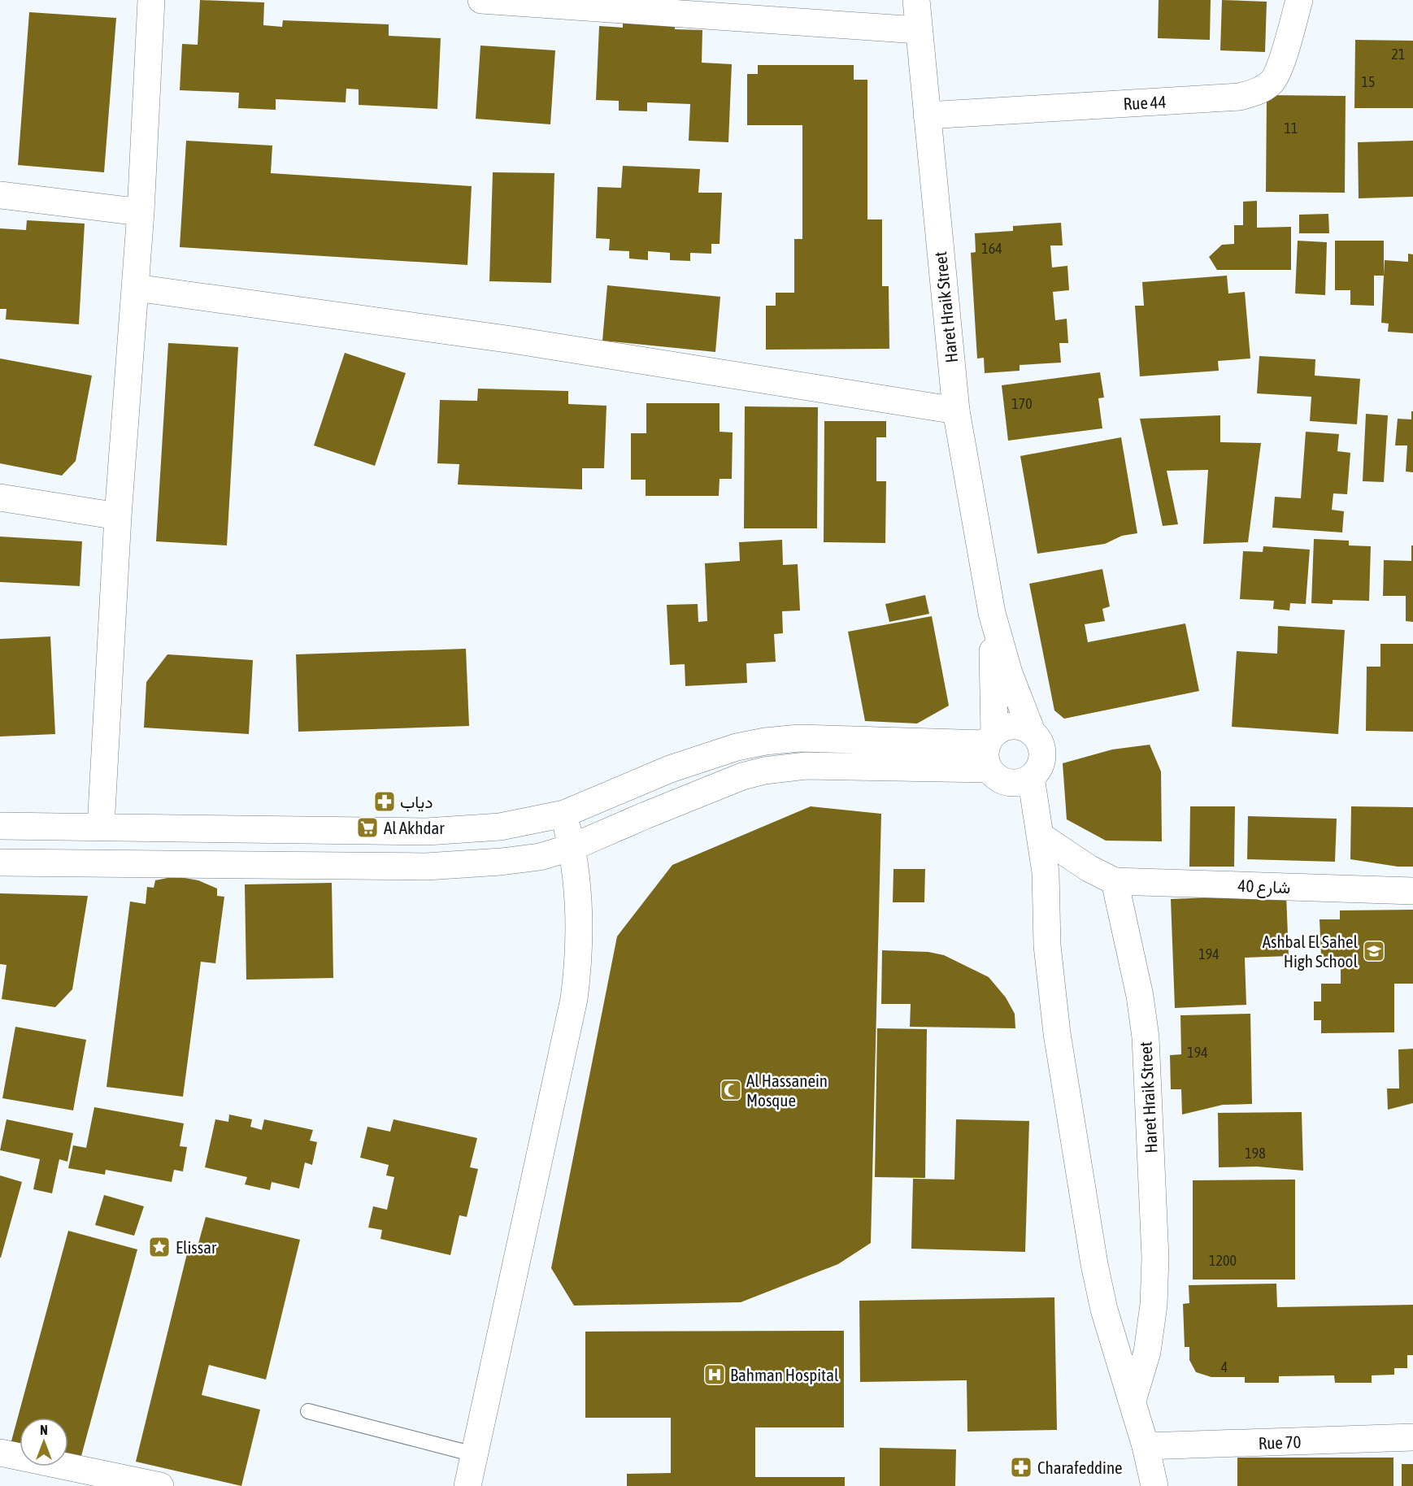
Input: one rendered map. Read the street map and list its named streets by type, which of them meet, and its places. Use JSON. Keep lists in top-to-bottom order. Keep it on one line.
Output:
{"streets":{"street":["Rue 44","Haret Hraik Street","شارع 40","Rue 70"]},"crossings":[["Rue 44","Haret Hraik Street"],["Haret Hraik Street","شارع 40"]],"places":{"pharmacy":["دياب","Charafeddine"],"supermarket":["Al Akhdar"],"school or university":["Ashbal El Sahel High School"],"mosque":["Al Hassanein Mosque"],"place":["Elissar"],"hospital":["Bahman Hospital"]},"house_numbers":["21","15","11","164","170","194","194","198","1200","4"],"north":"top"}
